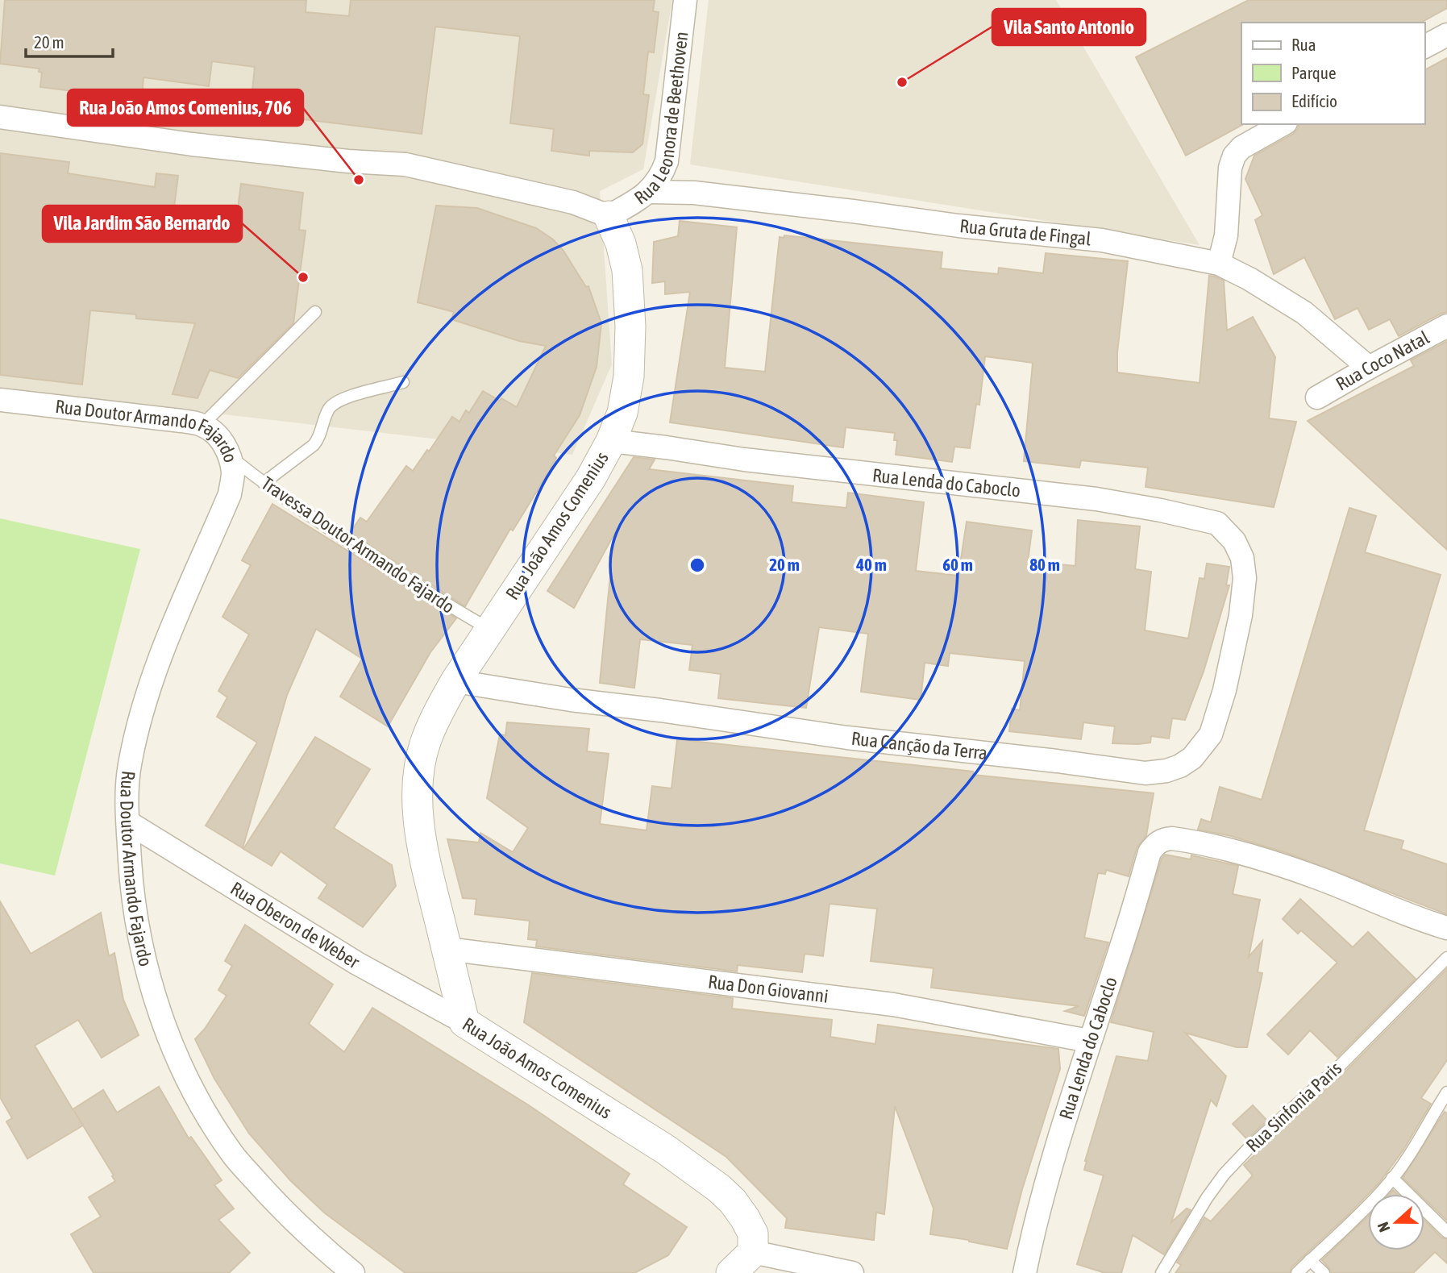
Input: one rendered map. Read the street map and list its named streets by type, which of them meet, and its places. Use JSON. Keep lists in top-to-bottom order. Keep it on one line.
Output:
{"streets":{"street":["Rua Leonora de Beethoven","Rua Gruta de Fingal","Rua Coco Natal","Rua Doutor Armando Fajardo","Rua Lenda do Caboclo","Rua João Amos Comenius","Rua Canção da Terra","Rua Oberon de Weber","Rua Don Giovanni"],"lane":["Travessa Doutor Armando Fajardo","Rua Sinfonia Paris"]},"crossings":[["Rua Leonora de Beethoven","Rua Gruta de Fingal"],["Rua Leonora de Beethoven","Rua João Amos Comenius"],["Rua Gruta de Fingal","Rua Coco Natal"],["Rua Doutor Armando Fajardo","Travessa Doutor Armando Fajardo"],["Rua Doutor Armando Fajardo","Rua Oberon de Weber"],["Rua Lenda do Caboclo","Rua João Amos Comenius"],["Rua Lenda do Caboclo","Rua Canção da Terra"],["Rua Lenda do Caboclo","Rua Don Giovanni"],["Rua João Amos Comenius","Travessa Doutor Armando Fajardo"],["Rua João Amos Comenius","Rua Canção da Terra"],["Rua João Amos Comenius","Rua Oberon de Weber"],["Rua João Amos Comenius","Rua Don Giovanni"]],"places":["Vila Santo Antonio","Rua João Amos Comenius, 706","Vila Jardim São Bernardo"],"legend":["Rua","Parque","Edifício"],"scale_bar":"20 m","north":"left","rings":["20 m","40 m","60 m","80 m"]}
